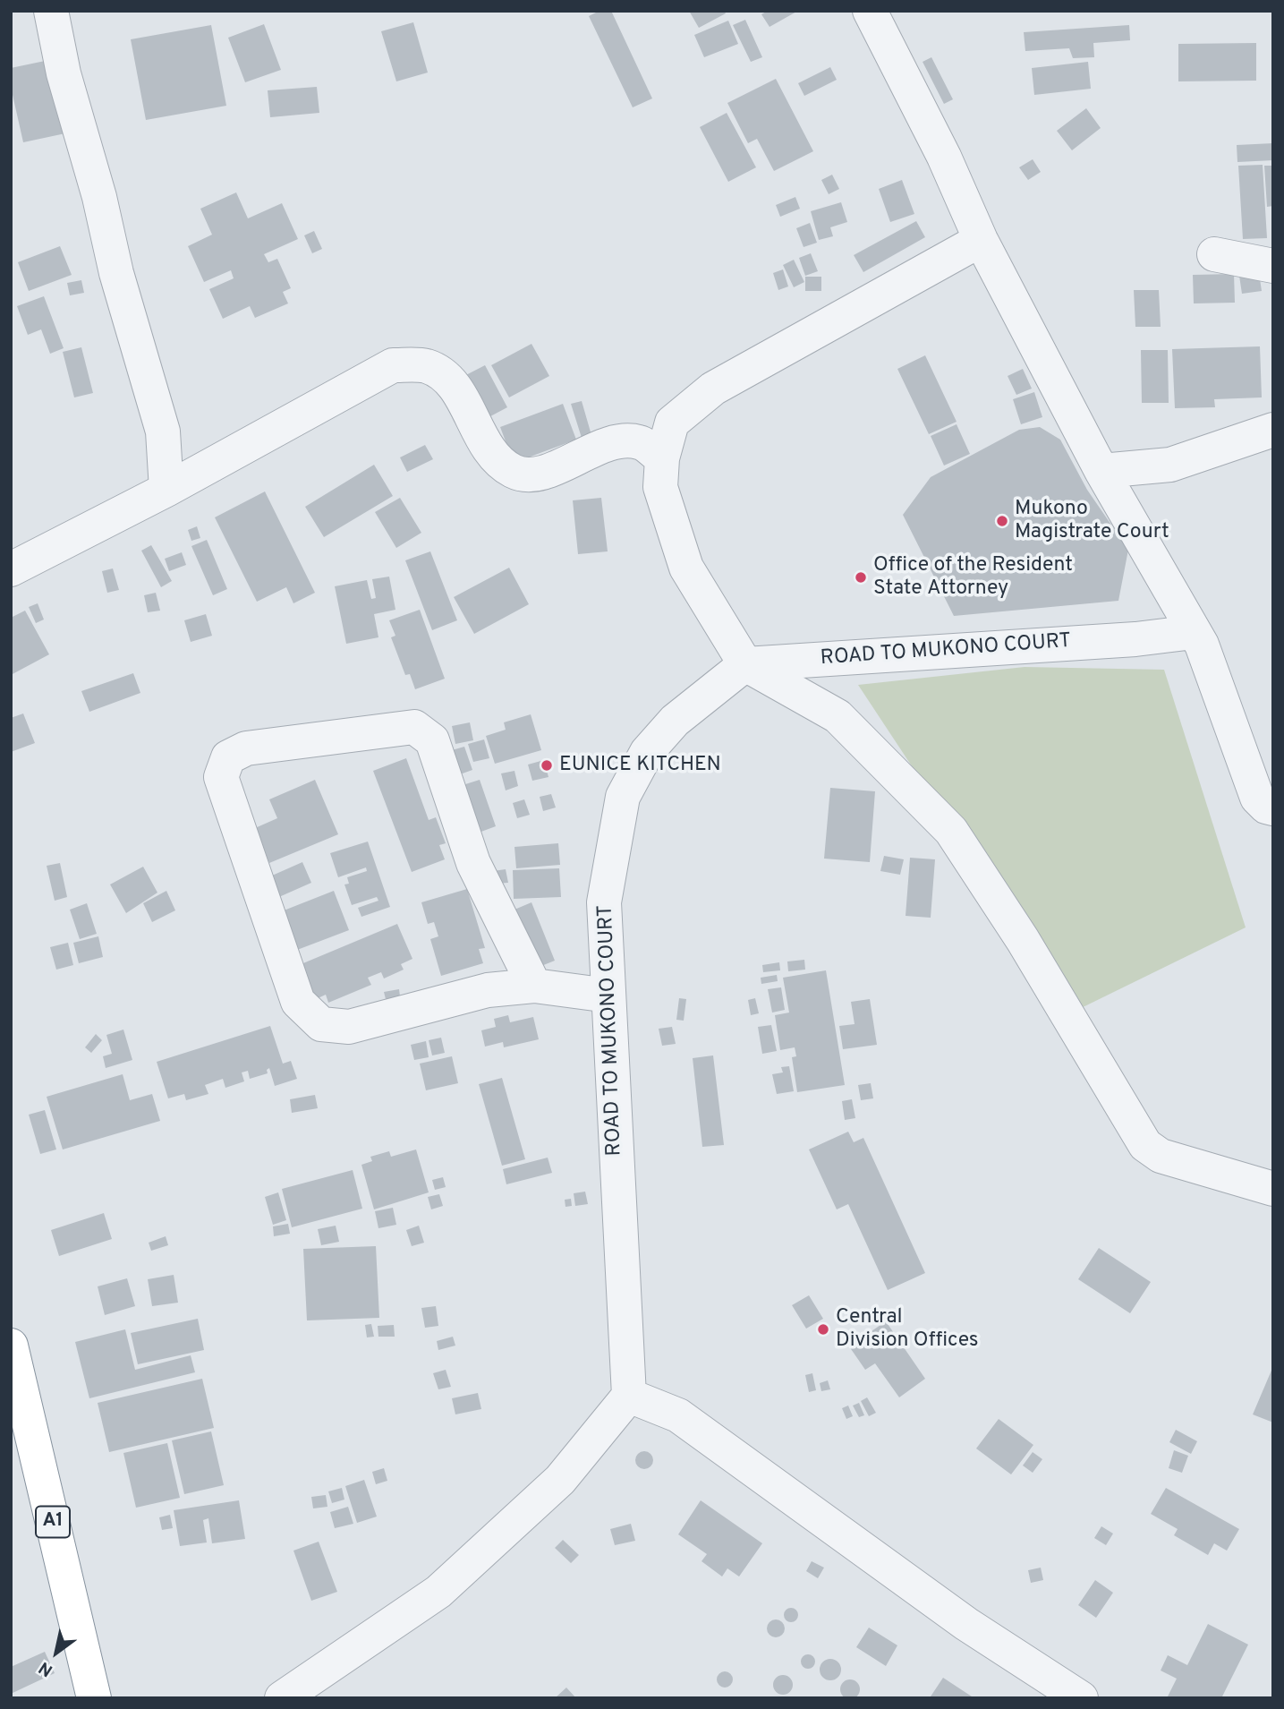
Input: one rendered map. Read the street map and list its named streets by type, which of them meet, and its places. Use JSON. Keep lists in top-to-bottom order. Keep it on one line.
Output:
{"streets":{"highway":["A1"],"street":["ROAD TO MUKONO COURT"]},"places":["Mukono Magistrate Court","Office of the Resident State Attorney","EUNICE KITCHEN","Central Division Offices"],"north":"bottom left"}
